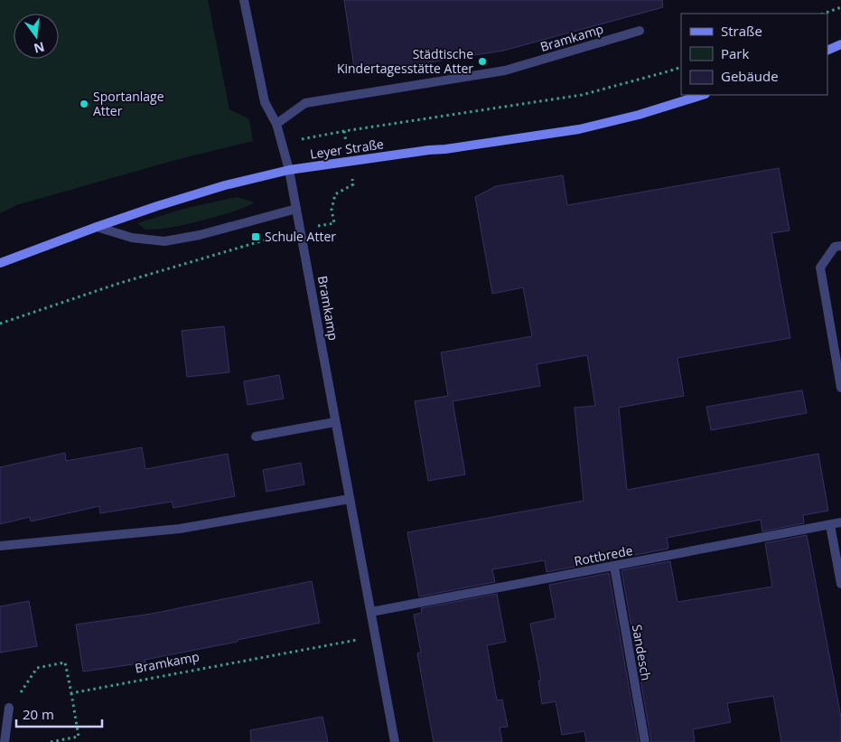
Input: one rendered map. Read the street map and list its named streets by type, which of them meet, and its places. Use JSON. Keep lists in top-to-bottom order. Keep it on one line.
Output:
{"streets":{"street":["Bramkamp","Leyer Straße","Rottbrede","Sandesch"]},"crossings":[["Bramkamp","Leyer Straße"],["Bramkamp","Rottbrede"],["Rottbrede","Sandesch"]],"places":{"other":["Städtische Kindertagesstätte Atter","Sportanlage Atter"],"transit":["Schule Atter"]},"legend":["Straße","Park","Gebäude"],"scale_bar":"20 m","north":"bottom"}
